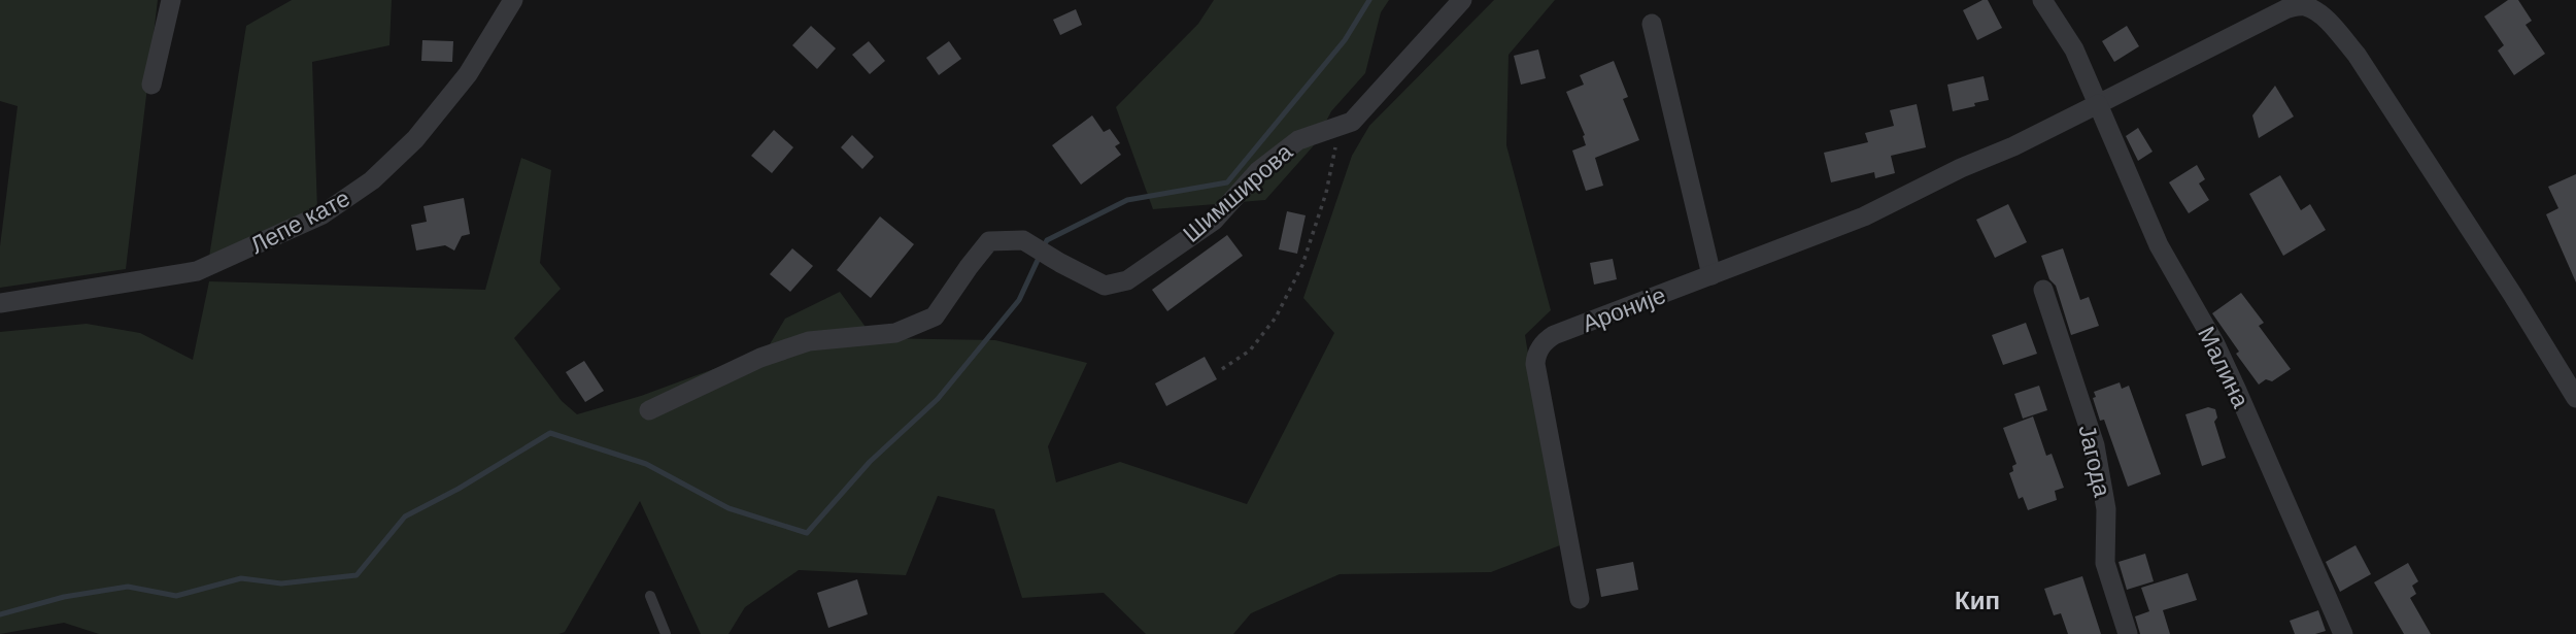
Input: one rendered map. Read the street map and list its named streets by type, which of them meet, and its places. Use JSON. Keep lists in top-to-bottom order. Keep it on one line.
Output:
{"streets":{"street":["Шимширова","Лепе кате","Ароније","Малина","Јагода"]},"districts":["Кип"]}
